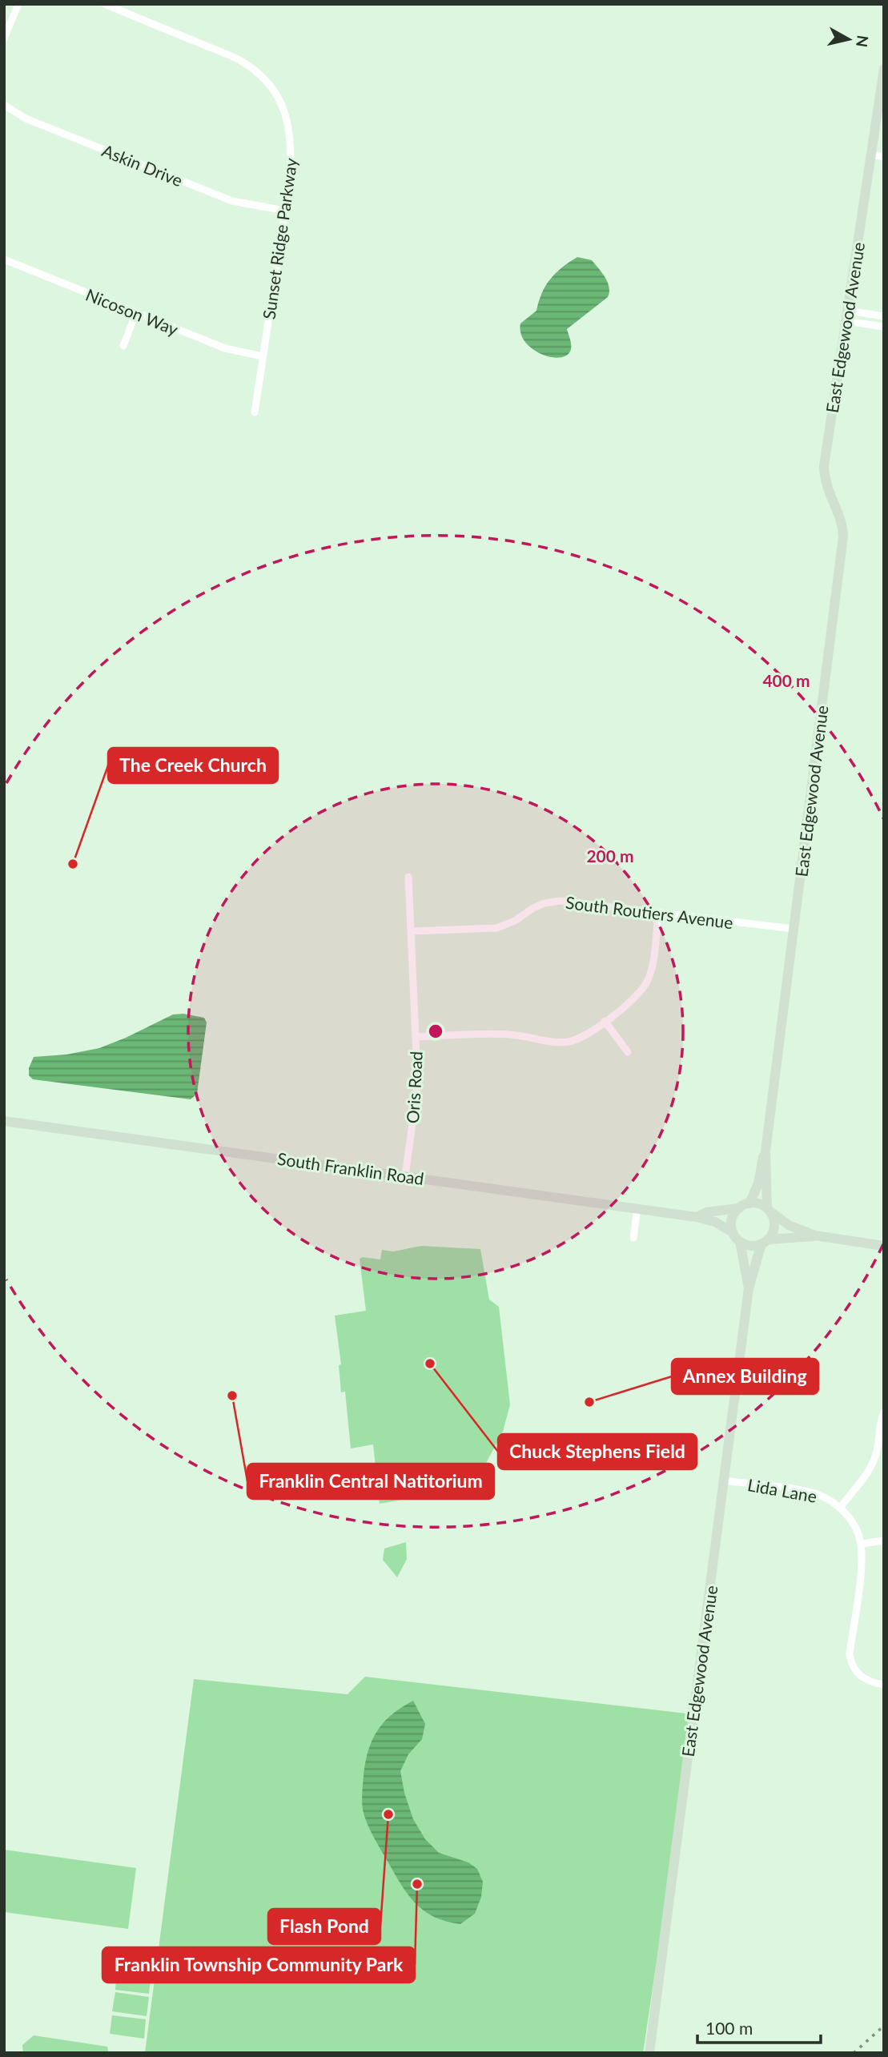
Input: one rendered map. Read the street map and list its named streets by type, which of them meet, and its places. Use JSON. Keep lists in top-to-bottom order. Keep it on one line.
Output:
{"streets":{"main road":["East Edgewood Avenue","South Franklin Road"],"street":["Askin Drive","Sunset Ridge Parkway","Nicoson Way","South Routiers Avenue","Oris Road","Lida Lane"]},"crossings":[["Askin Drive","Sunset Ridge Parkway"],["Sunset Ridge Parkway","Nicoson Way"],["East Edgewood Avenue","South Routiers Avenue"],["East Edgewood Avenue","Lida Lane"],["South Routiers Avenue","Oris Road"],["Oris Road","South Franklin Road"]],"places":["The Creek Church","Chuck Stephens Field","Franklin Central Natitorium","Annex Building","Flash Pond","Franklin Township Community Park"],"scale_bar":"100 m","north":"right","rings":["400 m","200 m"]}
